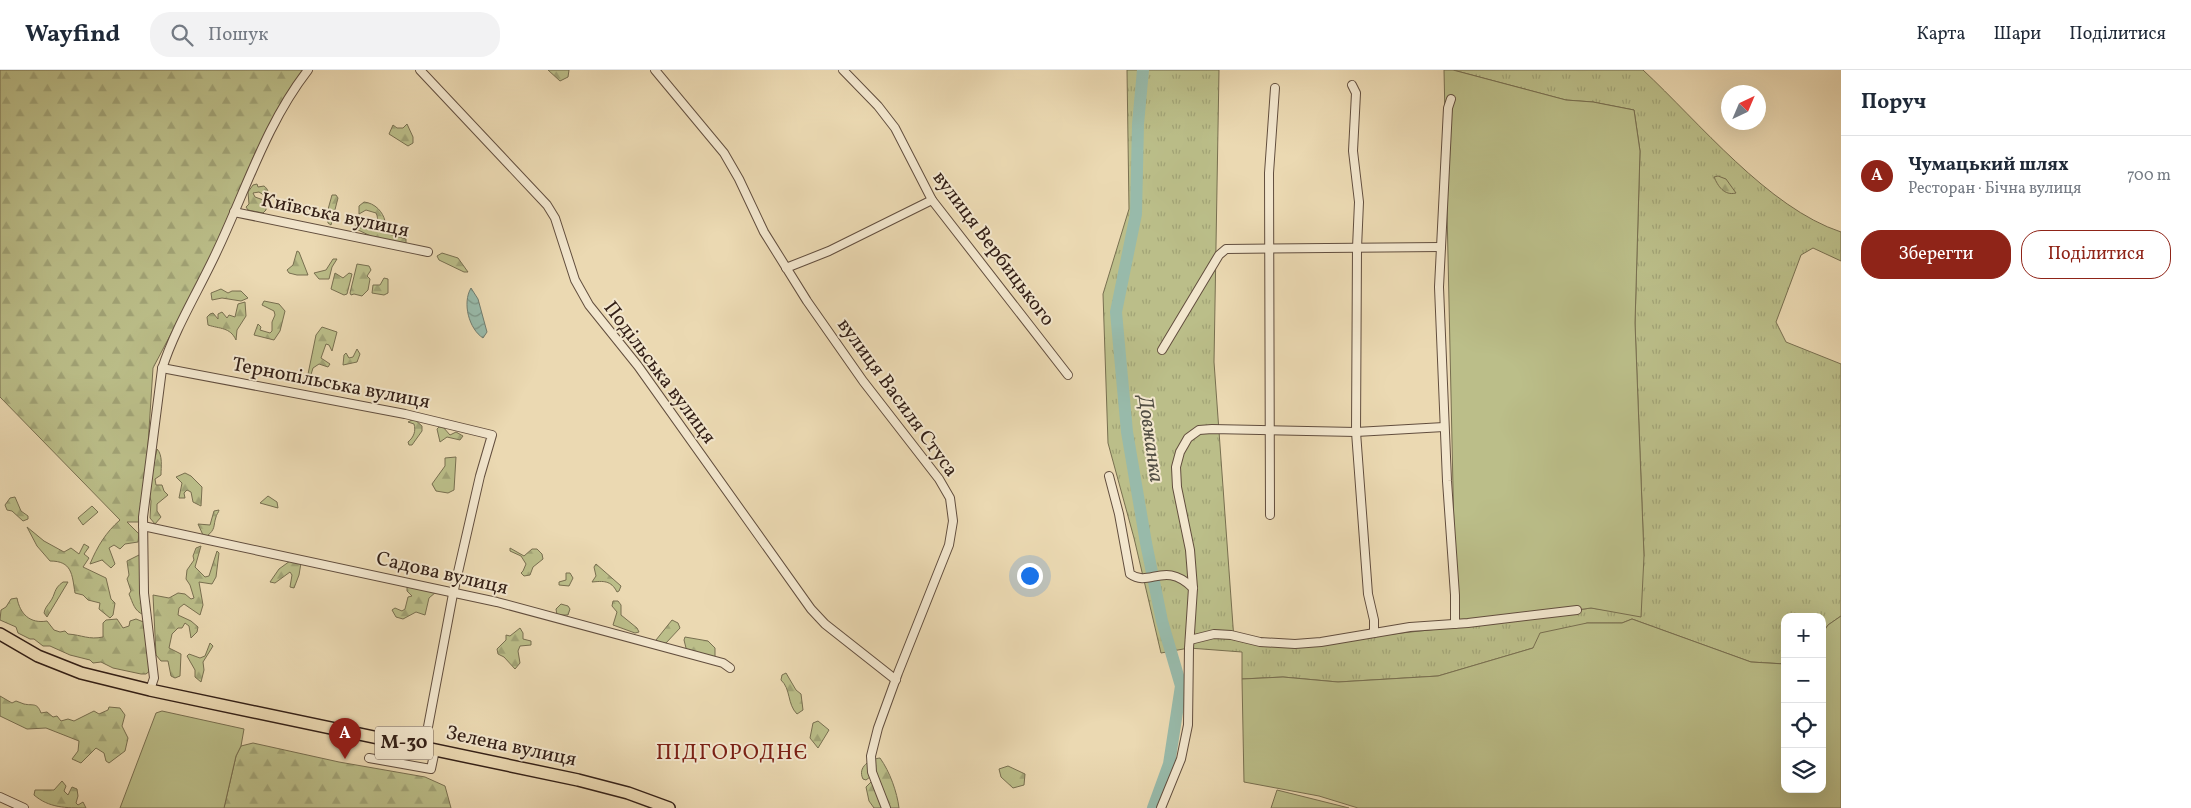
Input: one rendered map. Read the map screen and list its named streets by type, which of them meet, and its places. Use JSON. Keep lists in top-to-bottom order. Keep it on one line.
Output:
{"streets":{"highway":["М-30","Зелена вулиця"],"street":["Київська вулиця","вулиця Вербицького","Подільська вулиця","Тернопільська вулиця","вулиця Василя Стуса","Садова вулиця"]},"crossings":[["Подільська вулиця","вулиця Василя Стуса"],["Тернопільська вулиця","Садова вулиця"]],"districts":["ПІДГОРОДНЄ"],"water":["Довжанка"],"north":"top right","page":{"header":"Wayfind","search":"Пошук","nav":["Карта","Шари","Поділитися"],"heading":"Поруч","list":[{"mark":"A","name":"Чумацький шлях","note":"Ресторан · Бічна вулиця","value":"700 m"}],"buttons":["Зберегти","Поділитися"],"map_buttons":["+","−"],"pins":"A"}}
